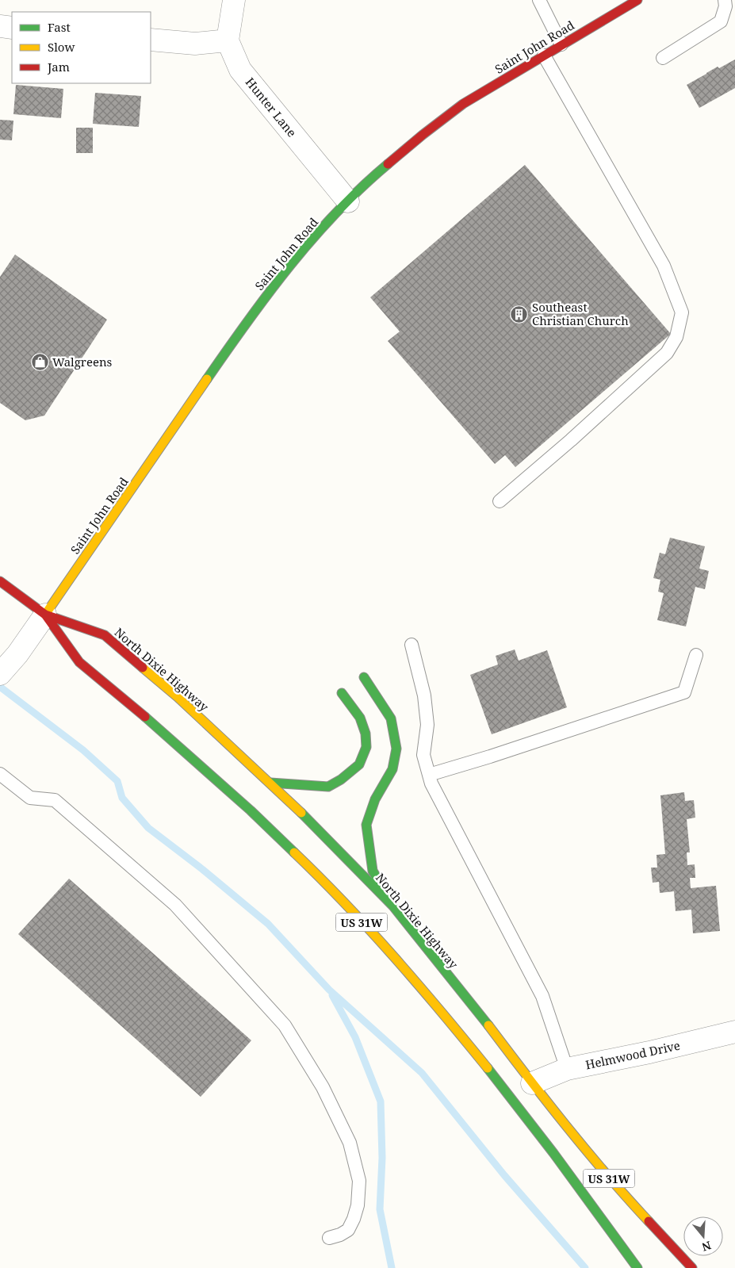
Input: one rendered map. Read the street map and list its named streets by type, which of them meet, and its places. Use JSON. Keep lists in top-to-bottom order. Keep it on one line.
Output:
{"streets":{"main road":["Saint John Road","North Dixie Highway","US 31W"],"street":["Hunter Lane","Helmwood Drive"]},"crossings":[["Saint John Road","Hunter Lane"],["Saint John Road","North Dixie Highway"],["Saint John Road","US 31W"],["North Dixie Highway","US 31W"],["North Dixie Highway","Helmwood Drive"]],"places":{"building":["Southeast Christian Church"],"shop":["Walgreens"]},"legend":["Fast","Slow","Jam"],"north":"bottom"}
